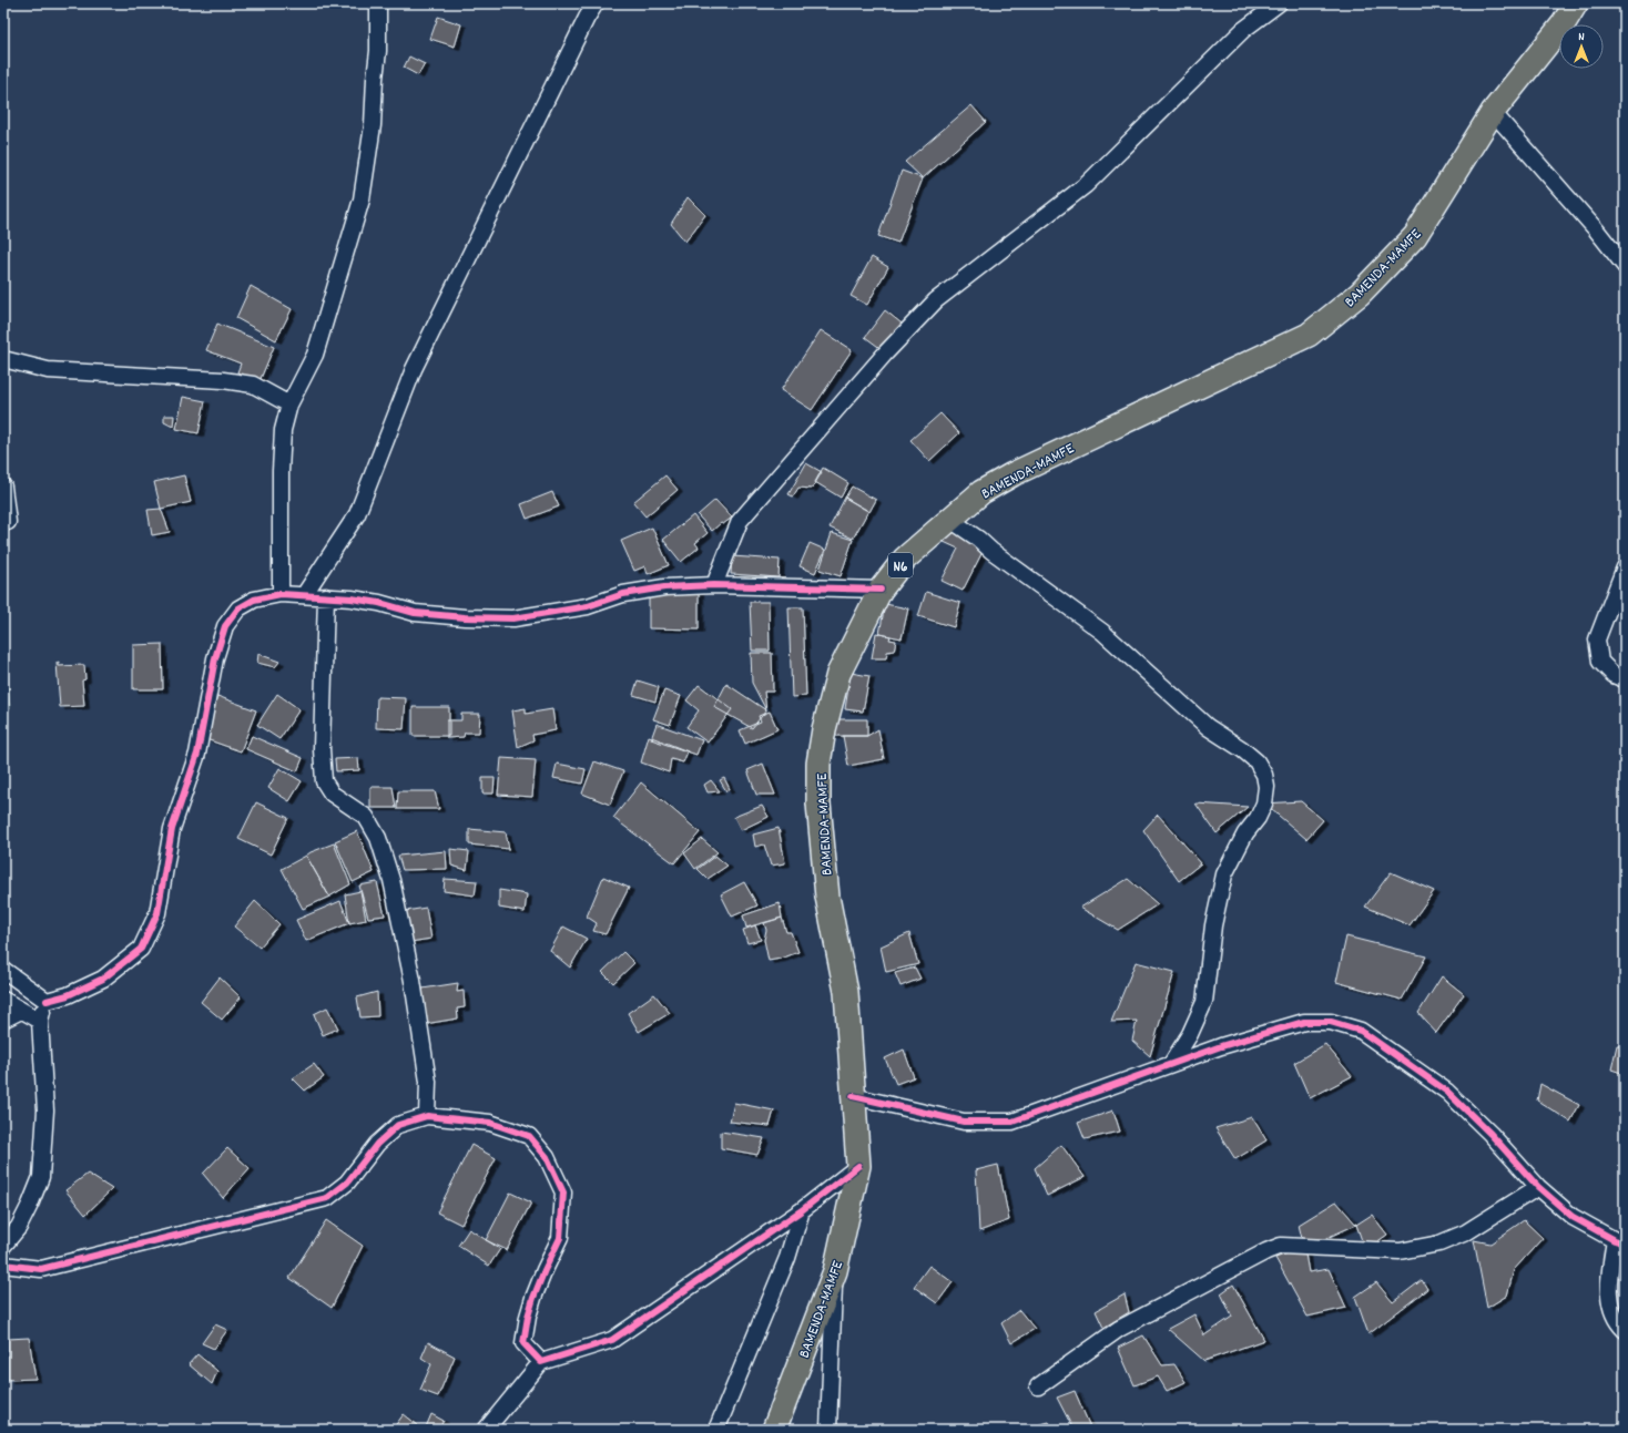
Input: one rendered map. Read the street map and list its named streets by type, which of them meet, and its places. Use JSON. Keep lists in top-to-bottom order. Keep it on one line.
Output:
{"streets":{"highway":["BAMENDA-MAMFE","N6"]},"north":"top"}
